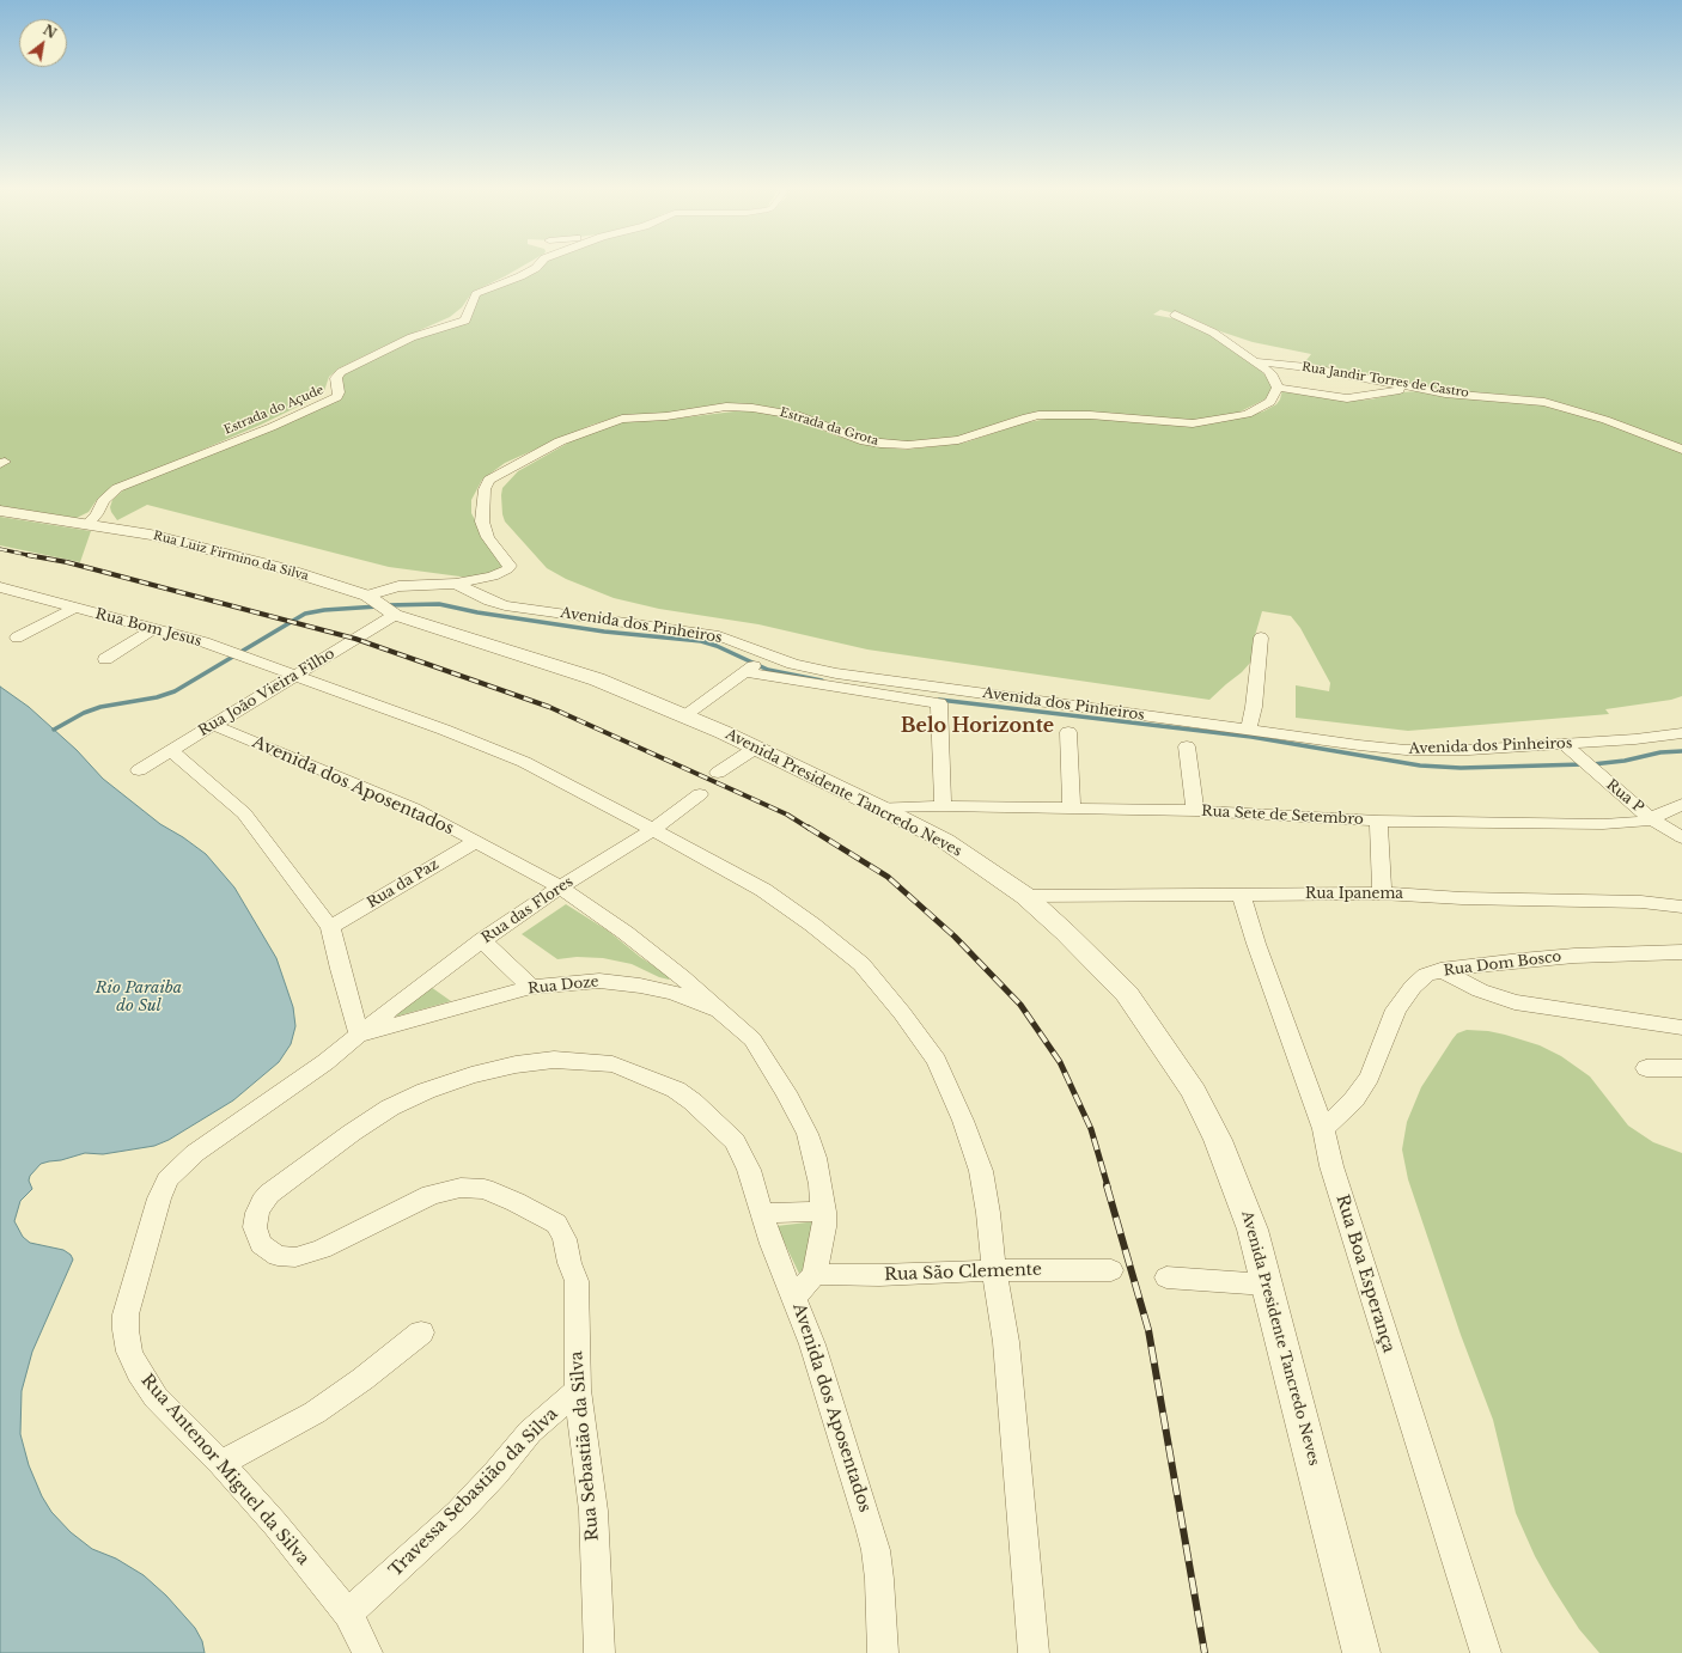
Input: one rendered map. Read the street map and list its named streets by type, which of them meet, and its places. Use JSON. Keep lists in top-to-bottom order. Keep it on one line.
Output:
{"streets":{"street":["Rua Jandir Torres de Castro","Estrada do Açude","Estrada da Grota","Rua Luiz Firmino da Silva","Avenida dos Pinheiros","Rua Bom Jesus","Rua João Vieira Filho","Avenida dos Aposentados","Avenida Presidente Tancredo Neves","Rua P","Rua Sete de Setembro","Rua da Paz","Rua Ipanema","Rua das Flores","Rua Dom Bosco","Rua Doze","Rua São Clemente","Rua Boa Esperança","Rua Sebastião da Silva","Rua Antenor Miguel da Silva","Travessa Sebastião da Silva"]},"crossings":[["Estrada do Açude","Rua Luiz Firmino da Silva"],["Estrada da Grota","Avenida dos Pinheiros"],["Rua Luiz Firmino da Silva","Rua João Vieira Filho"],["Rua Luiz Firmino da Silva","Avenida Presidente Tancredo Neves"],["Avenida dos Pinheiros","Rua P"],["Rua Bom Jesus","Rua João Vieira Filho"],["Rua Bom Jesus","Rua das Flores"],["Rua Bom Jesus","Rua São Clemente"],["Rua João Vieira Filho","Avenida dos Aposentados"],["Rua João Vieira Filho","Avenida Presidente Tancredo Neves"],["Avenida dos Aposentados","Rua da Paz"],["Avenida dos Aposentados","Rua das Flores"],["Avenida dos Aposentados","Rua Doze"],["Avenida dos Aposentados","Rua São Clemente"],["Avenida dos Aposentados","Rua Sebastião da Silva"],["Avenida Presidente Tancredo Neves","Rua Sete de Setembro"],["Avenida Presidente Tancredo Neves","Rua Ipanema"],["Rua P","Rua Sete de Setembro"],["Rua Ipanema","Rua Boa Esperança"],["Rua das Flores","Rua Doze"],["Rua das Flores","Rua Antenor Miguel da Silva"],["Rua Dom Bosco","Rua Boa Esperança"],["Rua Doze","Rua Antenor Miguel da Silva"],["Rua Sebastião da Silva","Travessa Sebastião da Silva"],["Rua Antenor Miguel da Silva","Travessa Sebastião da Silva"]],"districts":["Belo Horizonte"],"water":["Rio Paraiba do Sul"],"north":"top right"}
